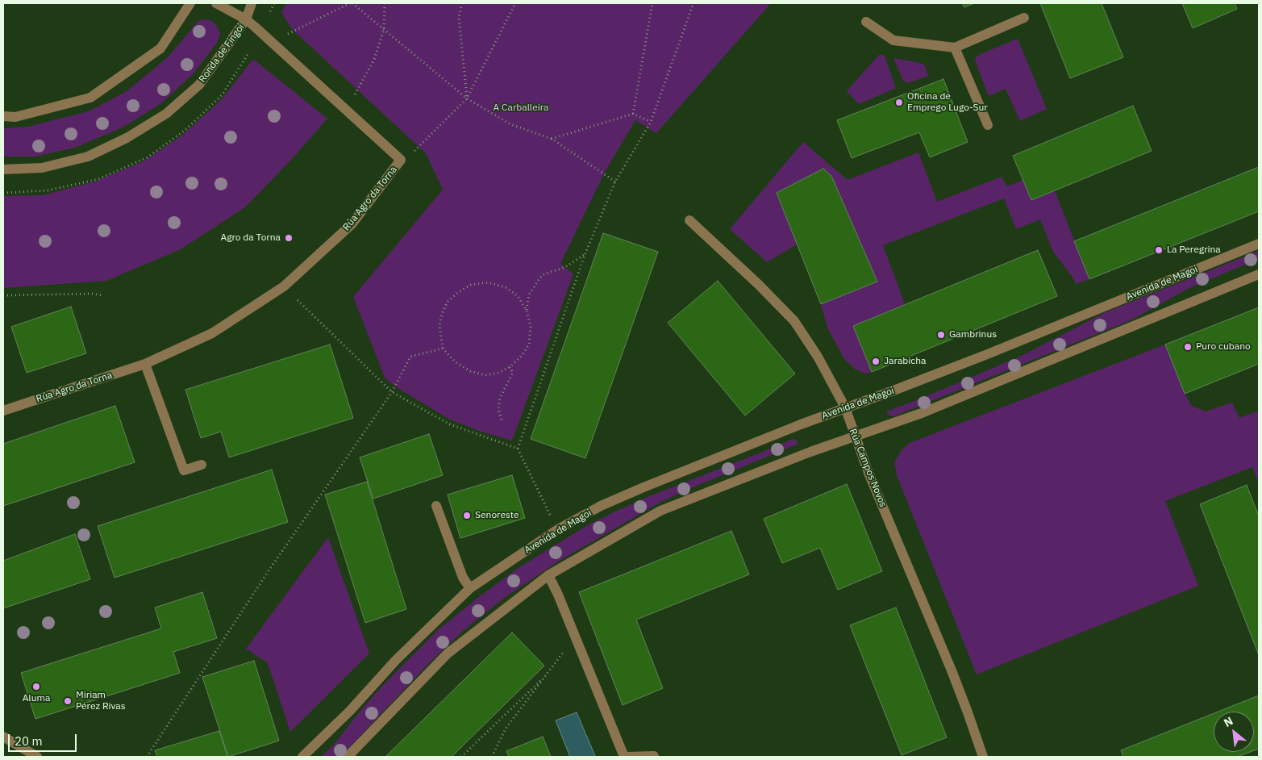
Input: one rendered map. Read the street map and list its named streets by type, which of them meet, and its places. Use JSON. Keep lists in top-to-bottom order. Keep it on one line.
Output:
{"streets":{"street":["Ronda de Fingoi","Rúa Agro da Torna","Avenida de Magoi","Rúa Campos Novos"]},"crossings":[["Ronda de Fingoi","Rúa Agro da Torna"],["Avenida de Magoi","Rúa Campos Novos"]],"parks":["A Carballeira"],"places":["Oficina de Emprego Lugo-Sur","Agro da Torna","La Peregrina","Gambrinus","Puro cubano","Jarabicha","Senoreste","Aluma","Miriam Pérez Rivas"],"scale_bar":"20 m","north":"top left"}
